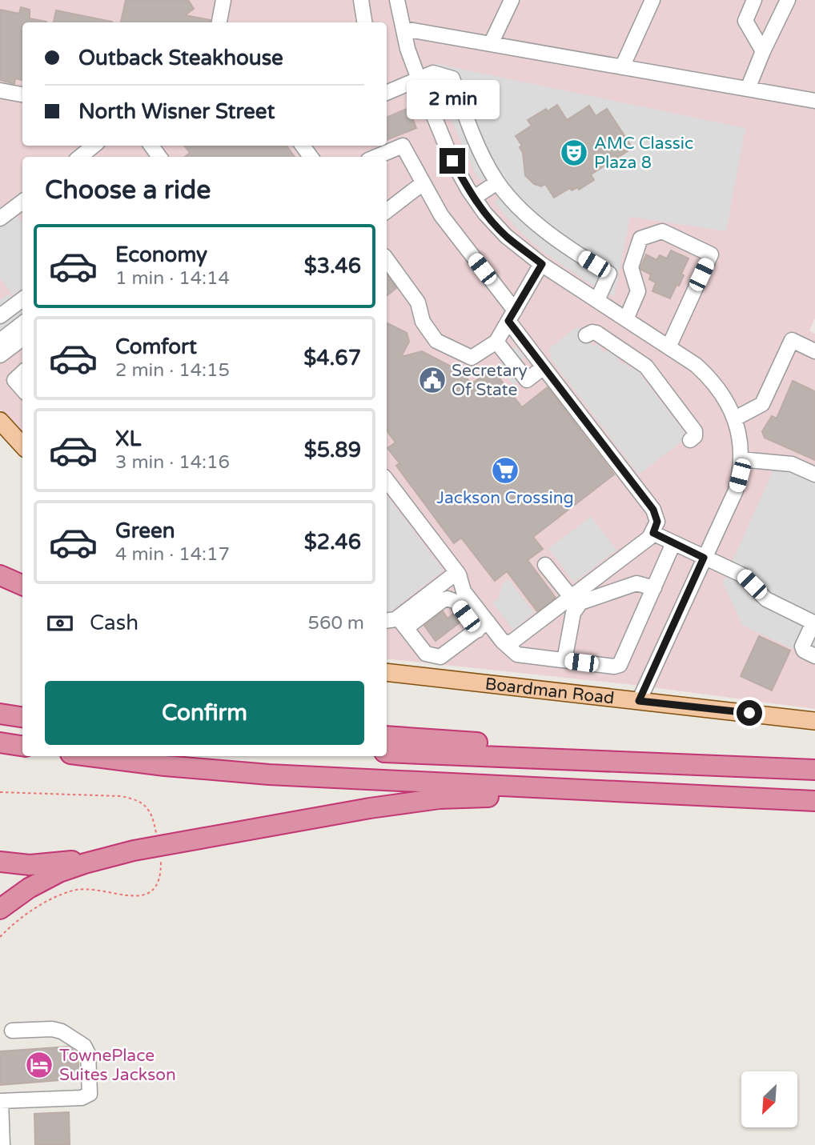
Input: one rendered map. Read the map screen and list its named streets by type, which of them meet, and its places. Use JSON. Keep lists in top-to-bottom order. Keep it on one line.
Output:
{"streets":{"main road":["Boardman Road"]},"places":{"theatre":["AMC Classic Plaza 8"],"public building":["Secretary Of State"],"supermarket":["Jackson Crossing"],"hotel":["TownePlace Suites Jackson"]},"north":"bottom left","page":{"banner":["Outback Steakhouse","North Wisner Street"],"bubble":"2 min","heading":"Choose a ride","list":[{"name":"Economy","note":"1 min · 14:14","value":"$3.46"},{"name":"Comfort","note":"2 min · 14:15","value":"$4.67"},{"name":"XL","note":"3 min · 14:16","value":"$5.89"},{"name":"Green","note":"4 min · 14:17","value":"$2.46"}],"pay":["Cash","560 m"],"buttons":"Confirm"}}
